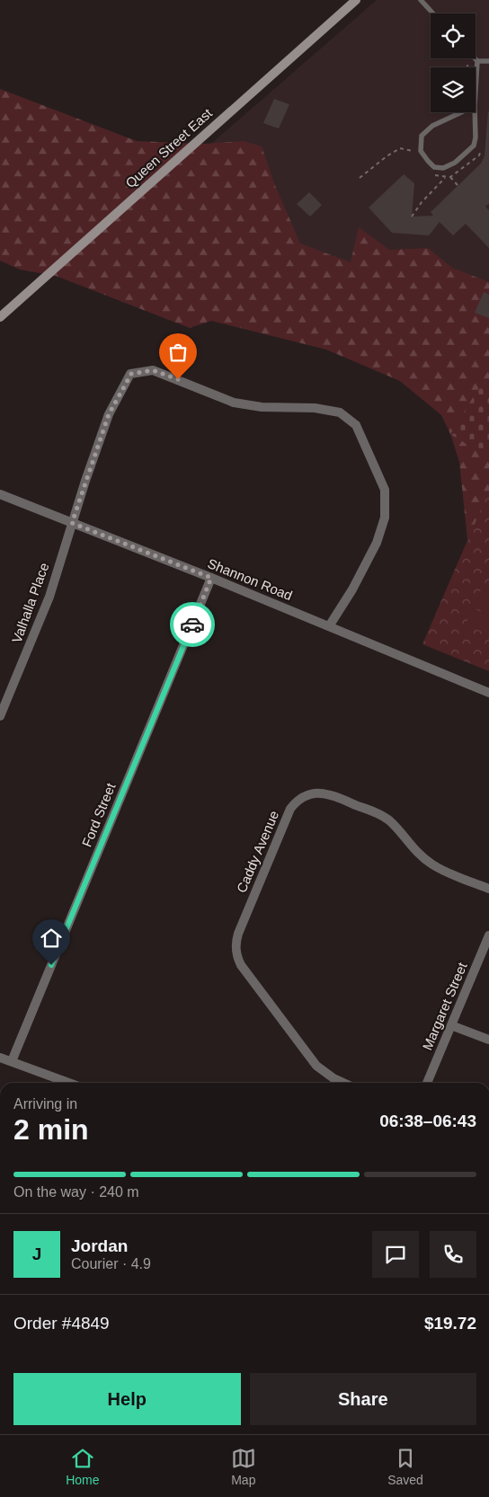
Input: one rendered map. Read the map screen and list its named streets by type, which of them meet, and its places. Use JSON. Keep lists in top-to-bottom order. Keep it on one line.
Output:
{"streets":{"main road":["Queen Street East"],"street":["Shannon Road","Valhalla Place","Ford Street","Caddy Avenue","Margaret Street"]},"crossings":[["Shannon Road","Valhalla Place"],["Shannon Road","Ford Street"]],"page":{"heading":["2 min","Arriving in","06:38–06:43"],"panel":["Jordan","Courier · 4.9","Order #4849","$19.72"],"bar":"On the way · 240 m","round":"J","buttons":["Help","Share"],"tabs":["Home","Map","Saved"]}}
